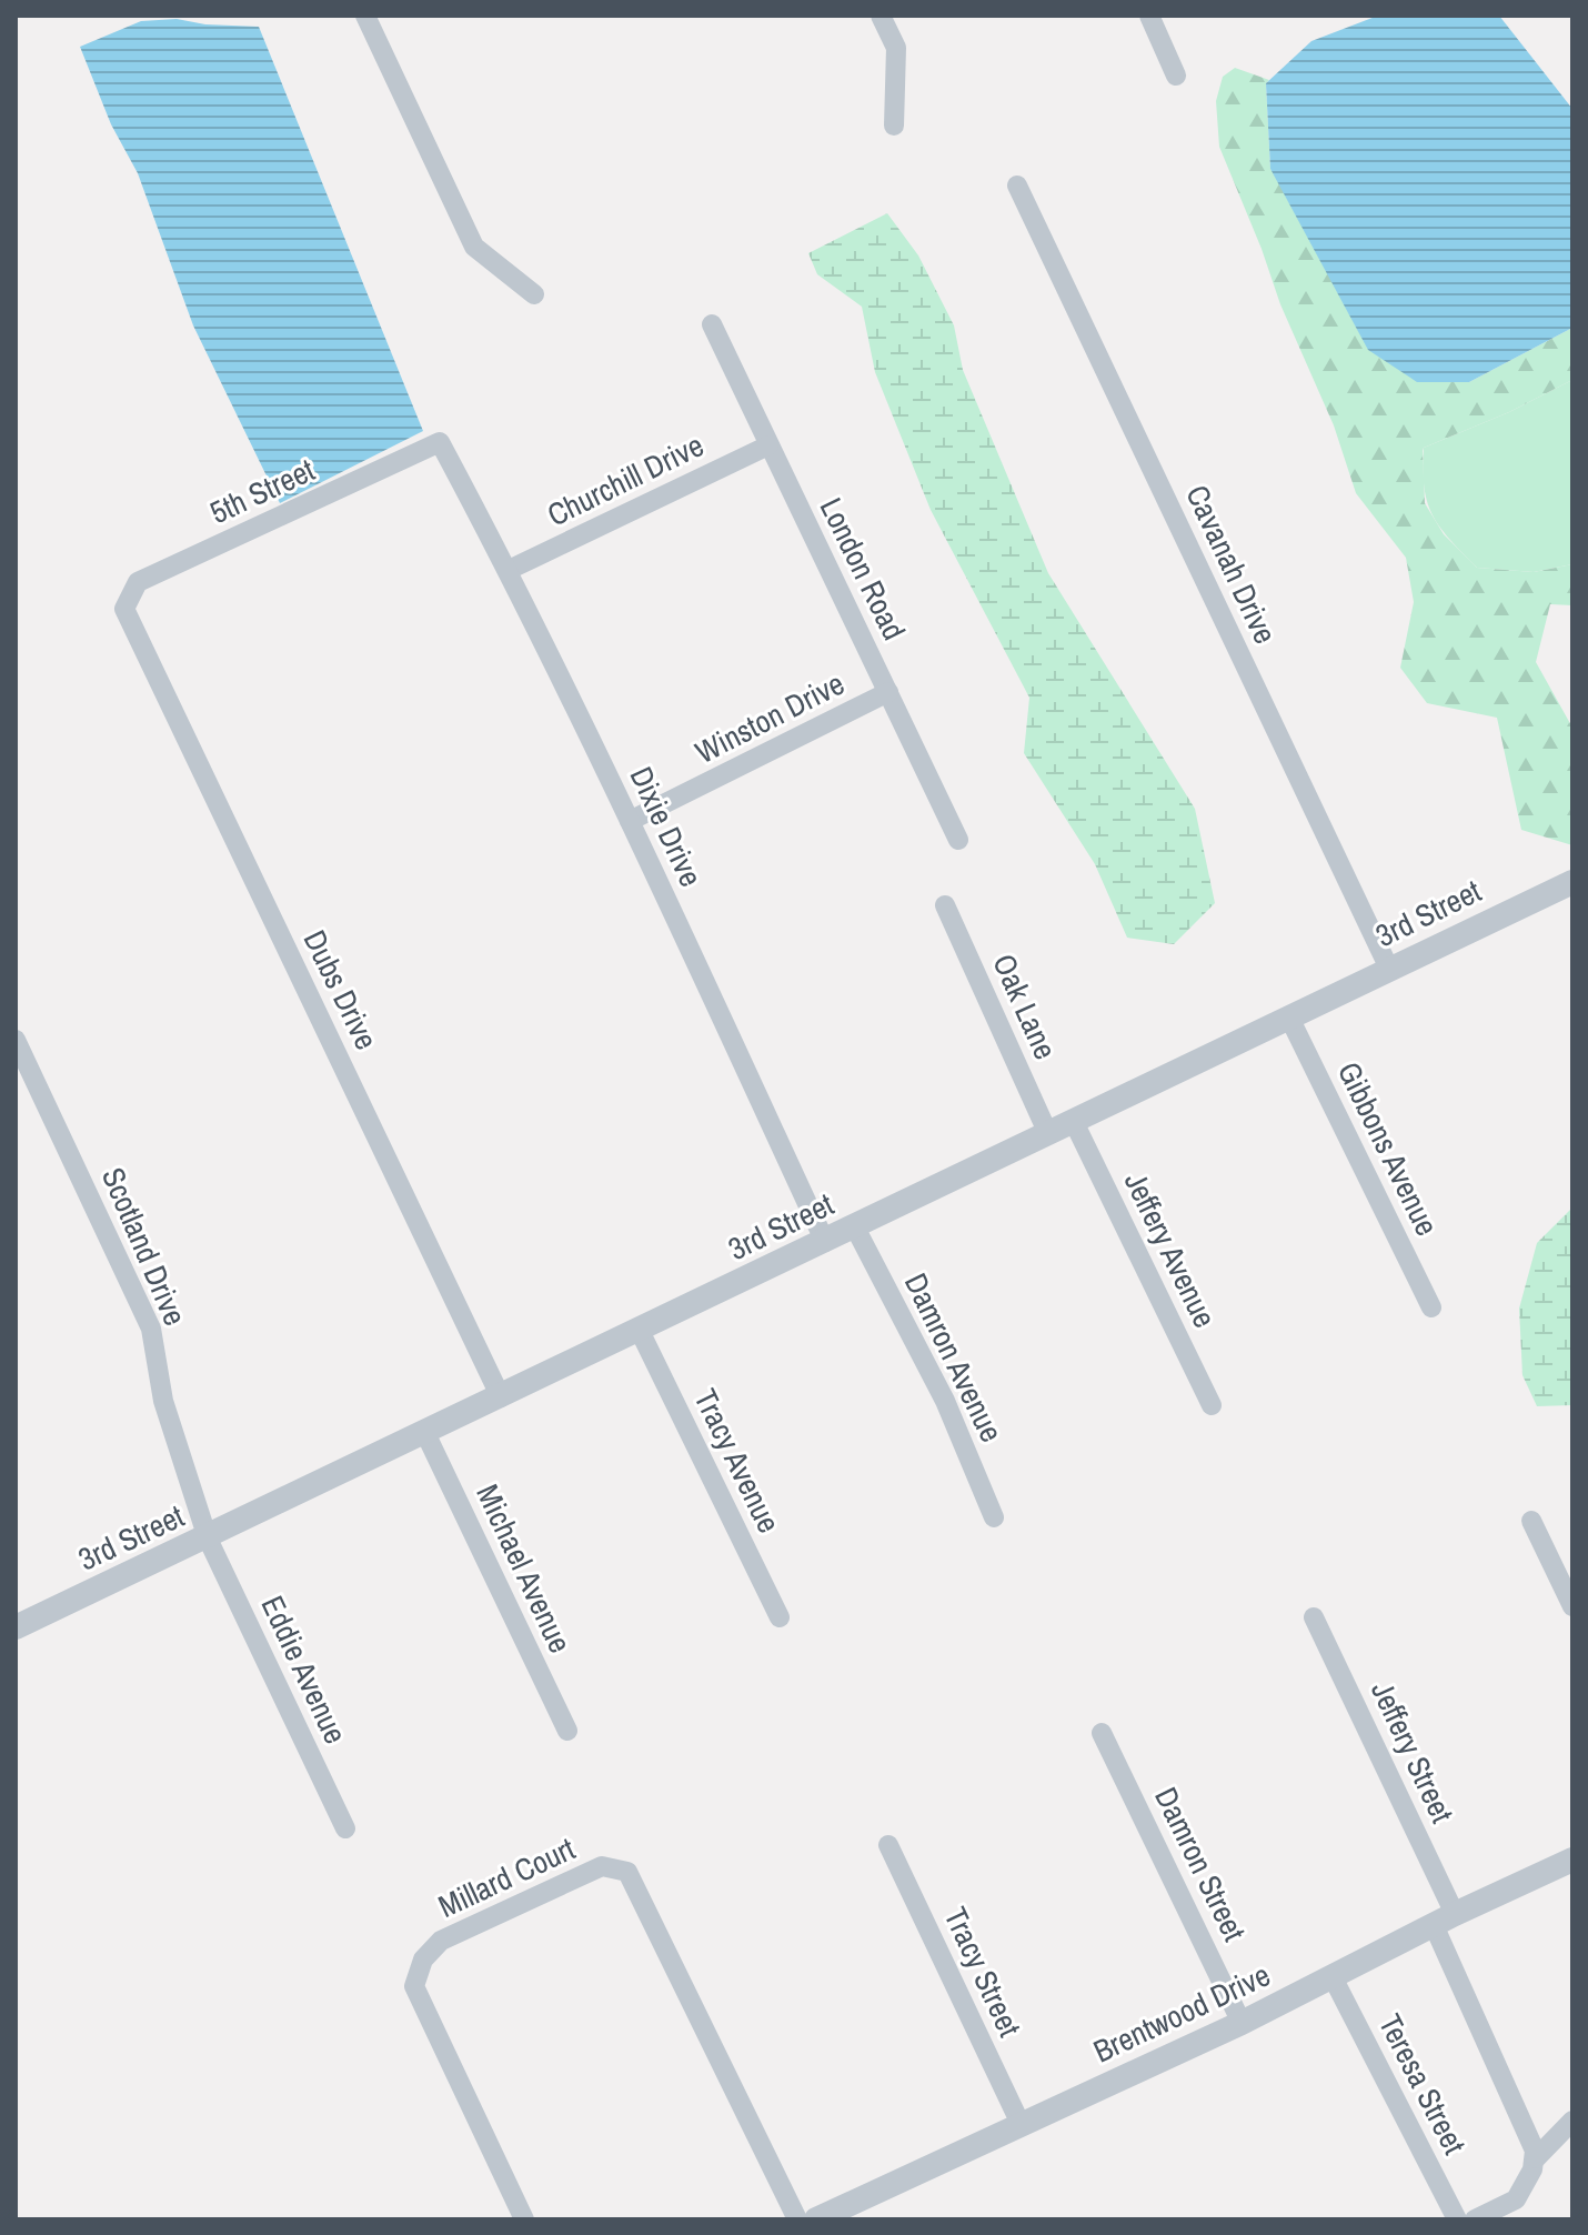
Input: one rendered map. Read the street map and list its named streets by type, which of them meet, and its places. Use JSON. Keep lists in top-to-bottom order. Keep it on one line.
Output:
{"streets":{"street":["Churchill Drive","5th Street","Cavanah Drive","London Road","Winston Drive","Dixie Drive","3rd Street","Dubs Drive","Oak Lane","Gibbons Avenue","Scotland Drive","Jeffery Avenue","Damron Avenue","Tracy Avenue","Michael Avenue","Eddie Avenue","Jeffery Street","Damron Street","Millard Court","Tracy Street","Brentwood Drive","Teresa Street"]},"crossings":[["Churchill Drive","London Road"],["Churchill Drive","Dixie Drive"],["5th Street","Dixie Drive"],["5th Street","Dubs Drive"],["Cavanah Drive","3rd Street"],["London Road","Winston Drive"],["Winston Drive","Dixie Drive"],["Dixie Drive","3rd Street"],["3rd Street","Dubs Drive"],["3rd Street","Oak Lane"],["3rd Street","Gibbons Avenue"],["3rd Street","Scotland Drive"],["3rd Street","Jeffery Avenue"],["3rd Street","Damron Avenue"],["3rd Street","Tracy Avenue"],["3rd Street","Michael Avenue"],["3rd Street","Eddie Avenue"],["Scotland Drive","Eddie Avenue"],["Jeffery Street","Brentwood Drive"],["Damron Street","Brentwood Drive"],["Tracy Street","Brentwood Drive"],["Brentwood Drive","Teresa Street"]]}
